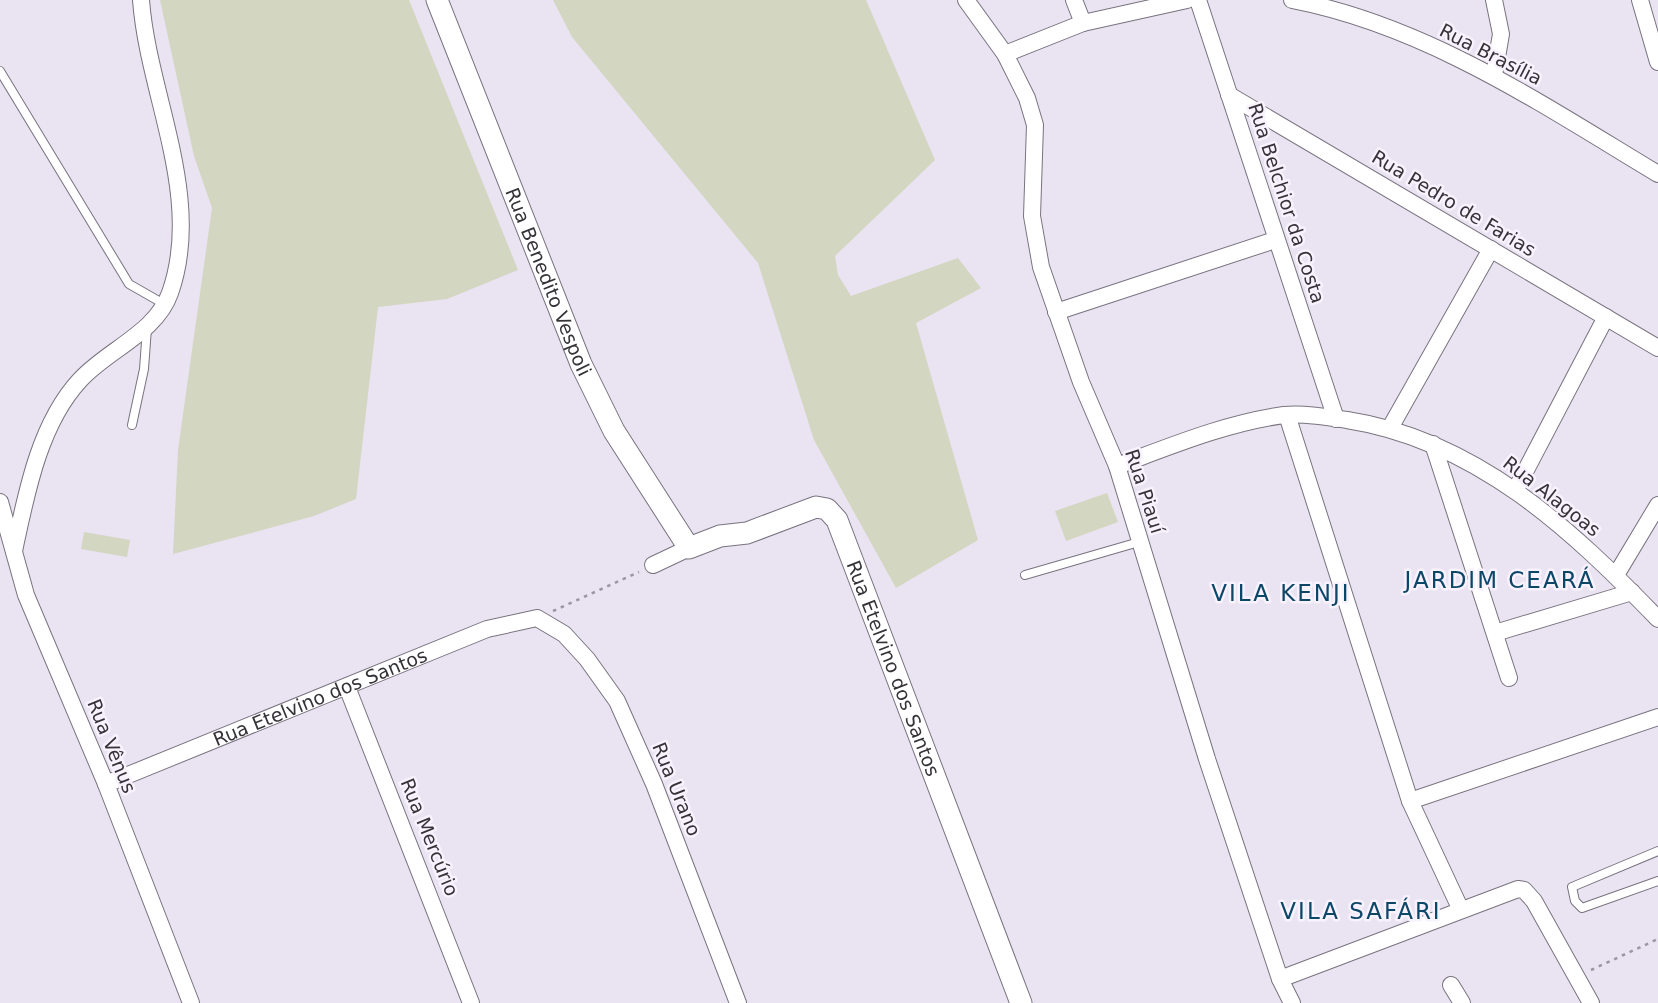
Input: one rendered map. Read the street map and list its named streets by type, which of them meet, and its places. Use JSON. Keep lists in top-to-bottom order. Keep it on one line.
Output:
{"streets":{"street":["Rua Brasília","Rua Belchior da Costa","Rua Pedro de Farias","Rua Benedito Vespoli","Rua Piauí","Rua Alagoas","Rua Etelvino dos Santos","Rua Vênus","Rua Urano","Rua Mercúrio"]},"crossings":[["Rua Belchior da Costa","Rua Pedro de Farias"],["Rua Belchior da Costa","Rua Alagoas"],["Rua Benedito Vespoli","Rua Etelvino dos Santos"],["Rua Piauí","Rua Alagoas"],["Rua Etelvino dos Santos","Rua Vênus"],["Rua Etelvino dos Santos","Rua Urano"],["Rua Etelvino dos Santos","Rua Mercúrio"]],"districts":["JARDIM CEARÁ","VILA KENJI","VILA SAFÁRI"]}
